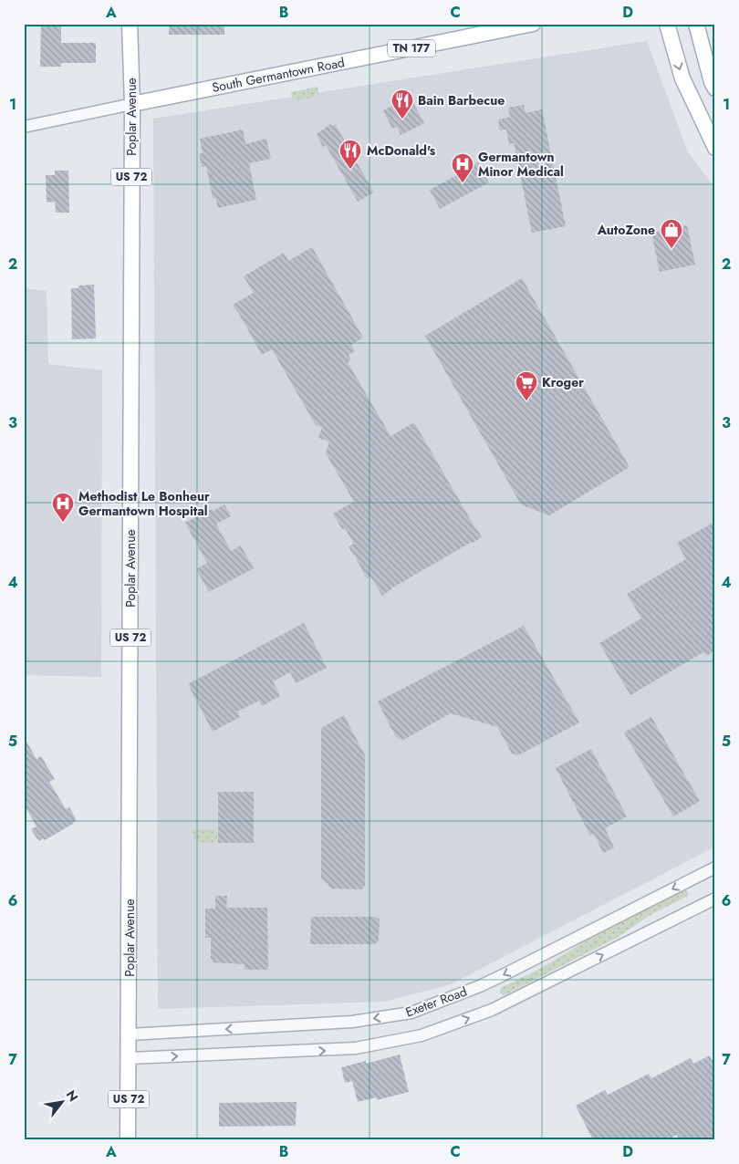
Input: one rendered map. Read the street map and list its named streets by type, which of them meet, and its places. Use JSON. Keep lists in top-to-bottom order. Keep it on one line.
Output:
{"streets":{"main road":["TN 177","South Germantown Road","Poplar Avenue","US 72"],"street":["Exeter Road"]},"crossings":[["South Germantown Road","Poplar Avenue"],["Poplar Avenue","Exeter Road"]],"places":{"restaurant":["Bain Barbecue","McDonald's"],"hospital":["Germantown Minor Medical","Methodist Le Bonheur Germantown Hospital"],"shop":["AutoZone"],"supermarket":["Kroger"]},"north":"top right","grid":{"columns":["A","B","C","D"],"rows":["1","2","3","4","5","6","7"]}}
